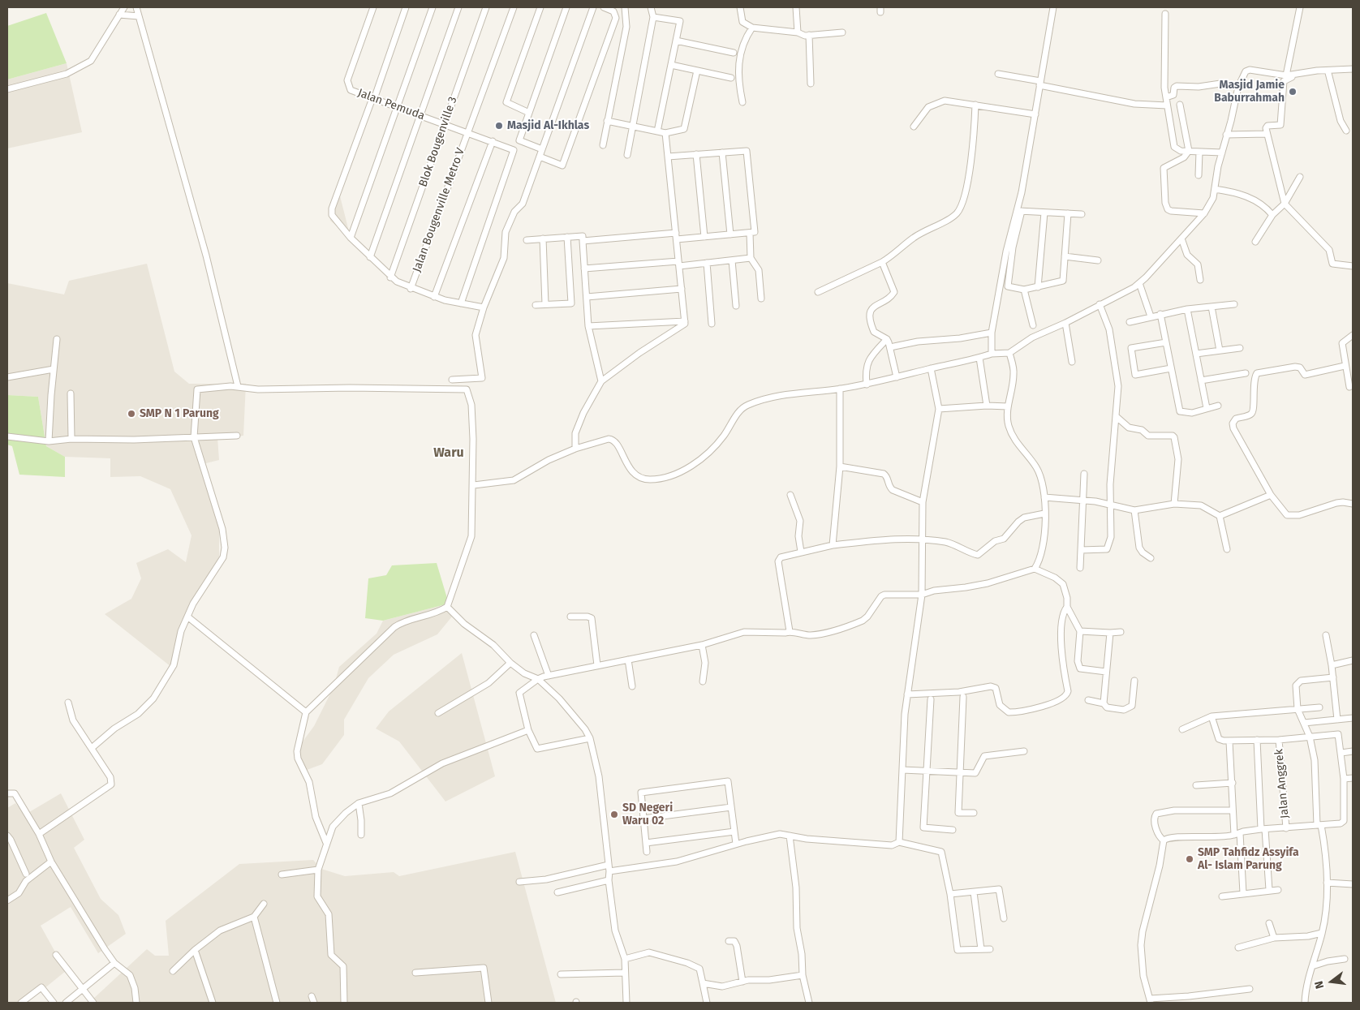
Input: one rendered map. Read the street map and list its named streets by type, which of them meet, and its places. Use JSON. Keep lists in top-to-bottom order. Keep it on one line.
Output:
{"streets":{"street":["Jalan Pemuda","Blok Bougenville 3","Jalan Bougenville Metro V","Jalan Anggrek"]},"crossings":[["Jalan Pemuda","Blok Bougenville 3"],["Jalan Pemuda","Jalan Bougenville Metro V"]],"districts":["Waru"],"places":["Masjid Jamie Baburrahmah","Masjid Al-Ikhlas","SMP N 1 Parung","SD Negeri Waru 02","SMP Tahfidz Assyifa Al- Islam Parung"],"north":"left"}
